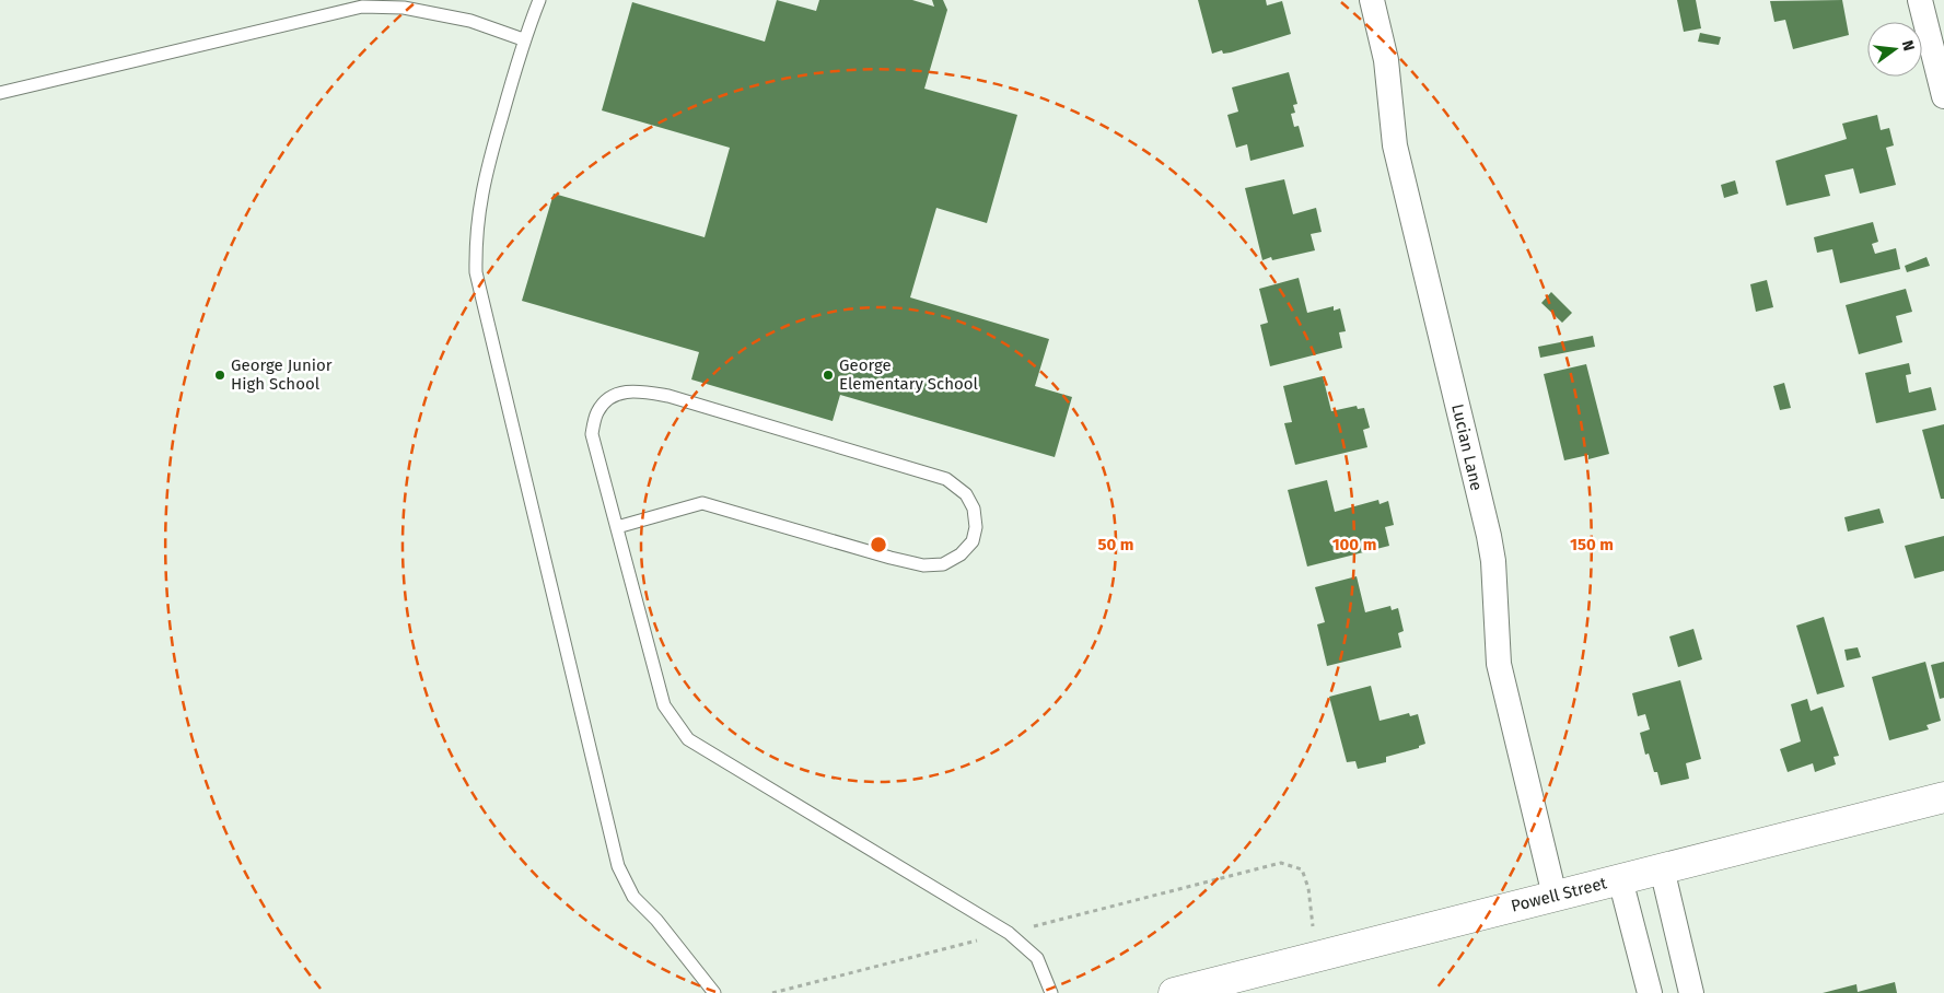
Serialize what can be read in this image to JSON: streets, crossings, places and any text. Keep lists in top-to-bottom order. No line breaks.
{"streets":{"street":["Lucian Lane","Powell Street"]},"crossings":[["Lucian Lane","Powell Street"]],"places":["George Junior High School","George Elementary School"],"north":"right","rings":["50 m","100 m","150 m"]}
